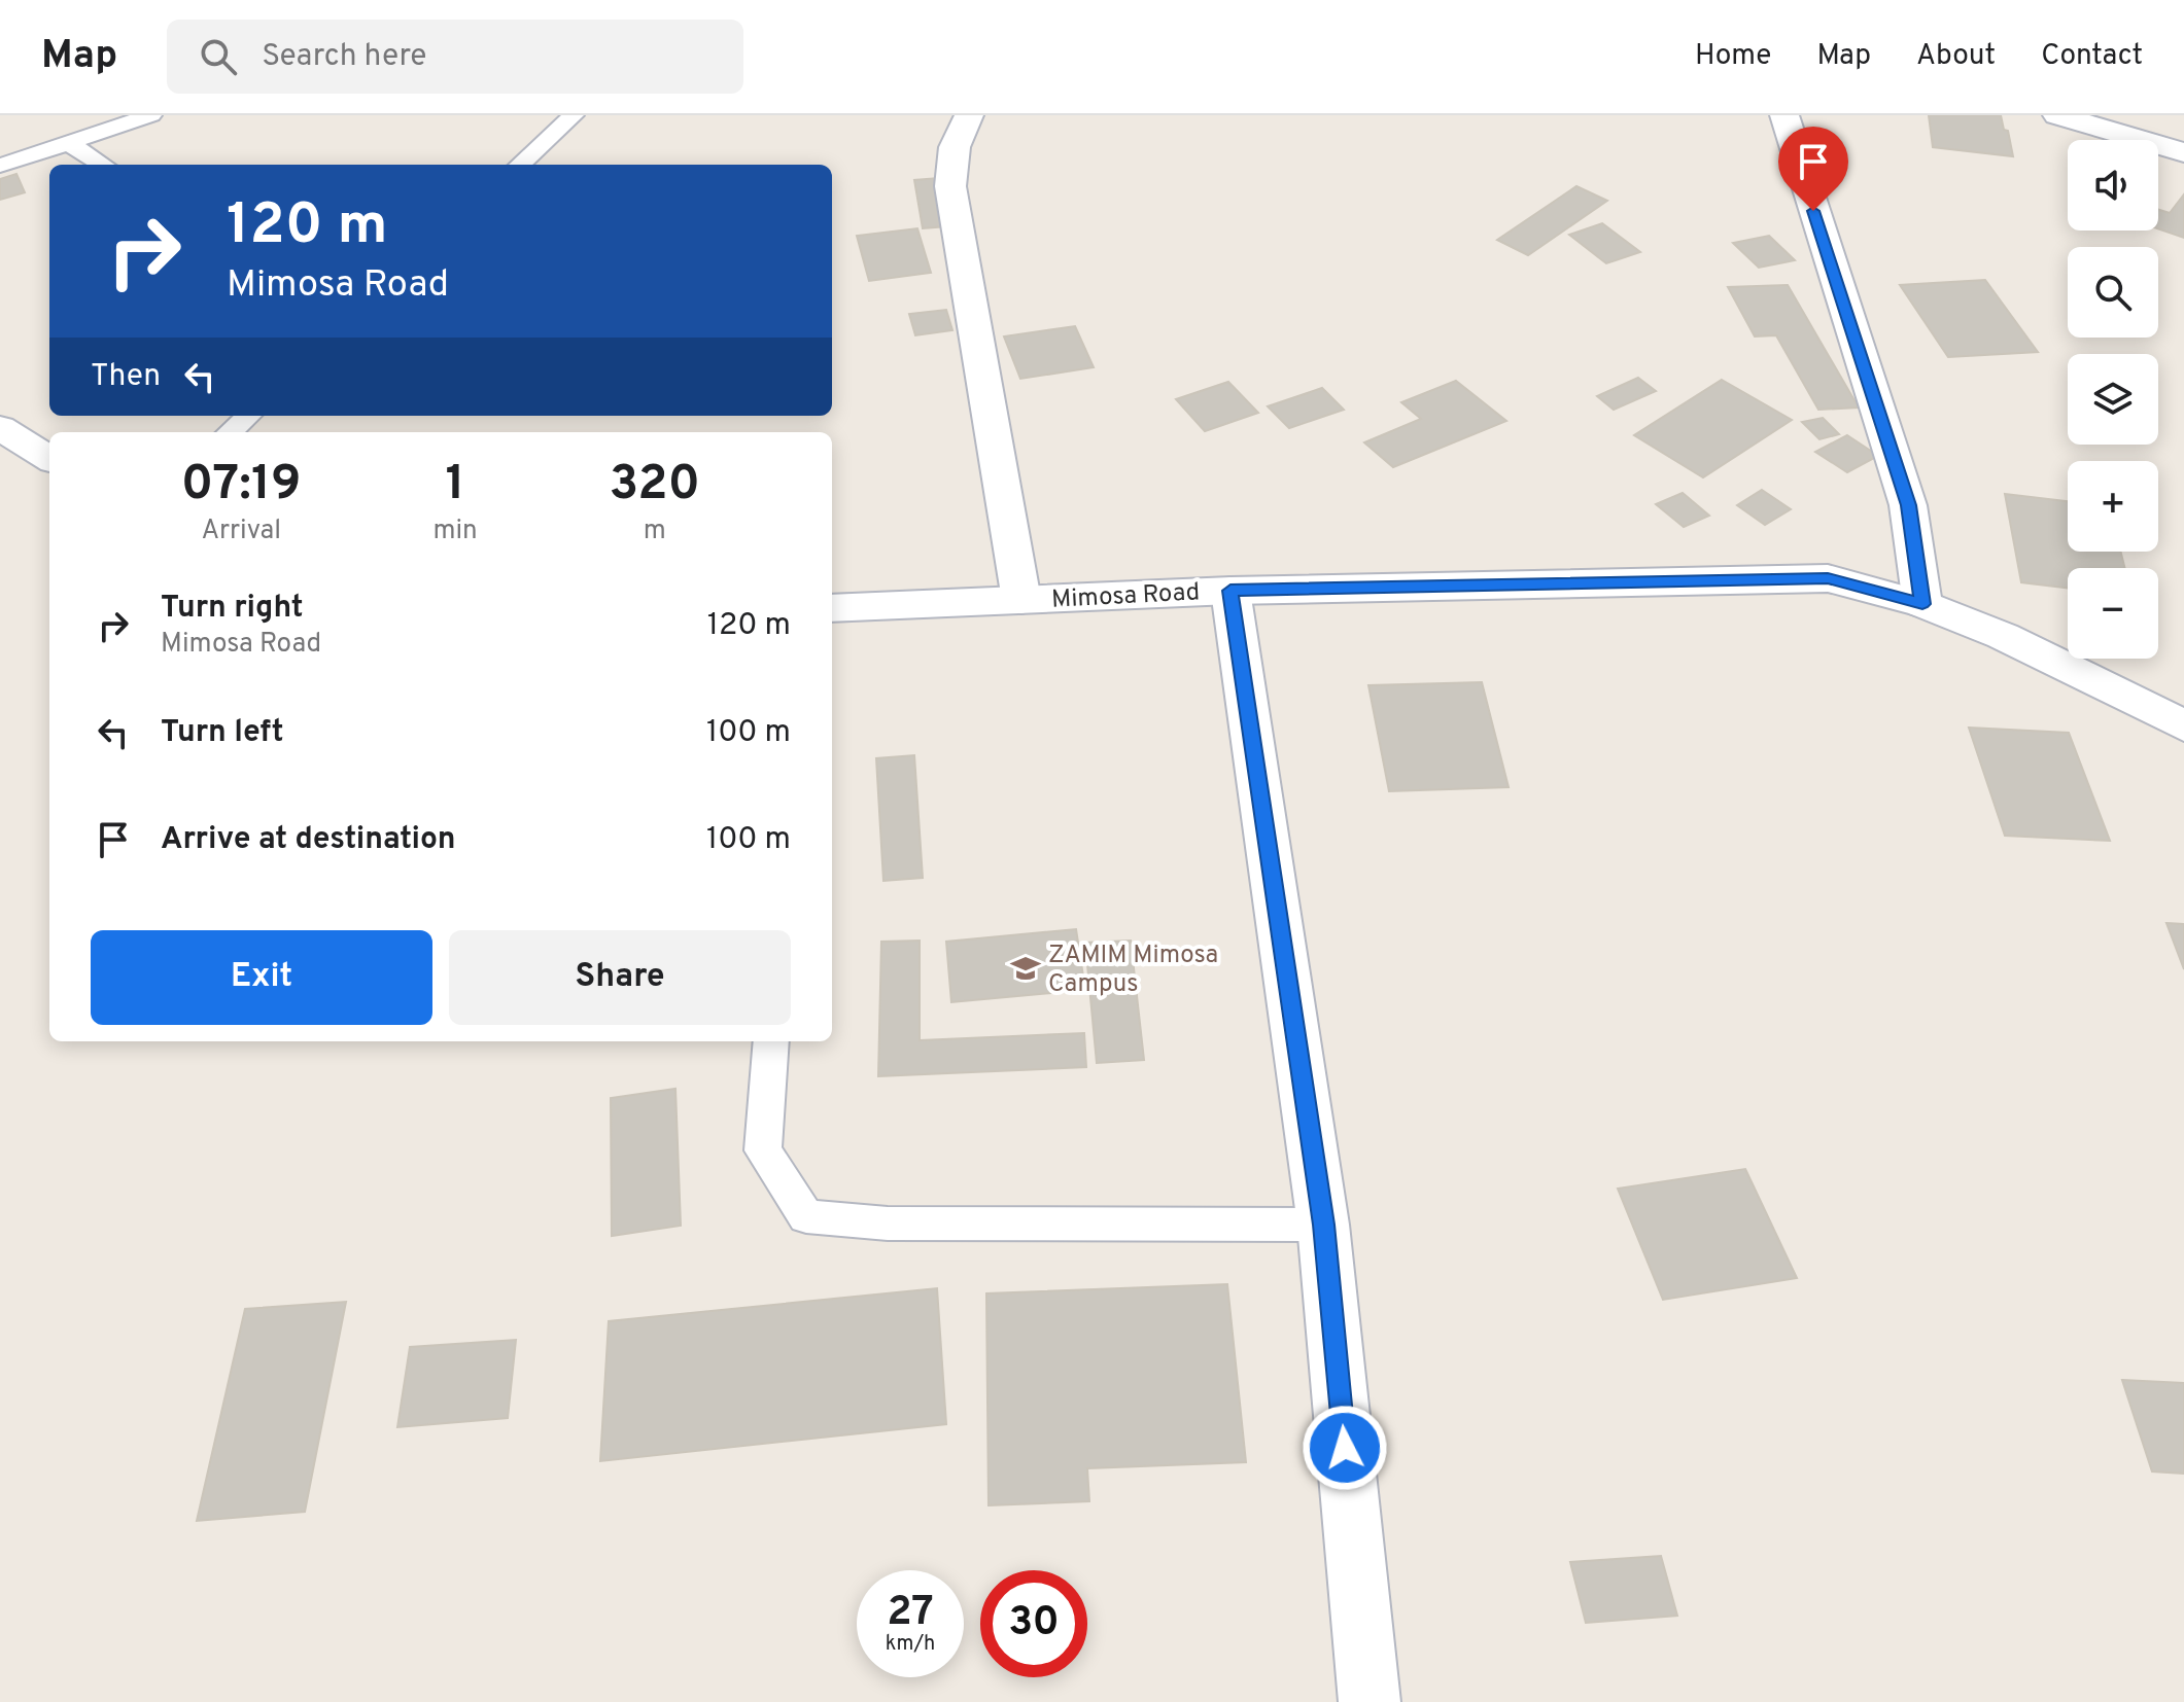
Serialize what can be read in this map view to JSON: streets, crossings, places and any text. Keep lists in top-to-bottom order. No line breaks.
{"streets":{"street":["Mimosa Road"]},"places":{"school or university":["ZAMIM Mimosa Campus"]},"page":{"header":"Map","search":"Search here","nav":["Home","Map","About","Contact"],"map_buttons":["+","−"],"turn":["120 m","Mimosa Road"],"then":"Then","eta":["07:19","Arrival","1","min","320","m"],"list":[{"name":"Turn right","note":"Mimosa Road","value":"120 m"},{"name":"Turn left","value":"100 m"},{"name":"Arrive at destination","value":"100 m"}],"buttons":["Exit","Share"],"speed":"27 km/h","limit":"30"}}
